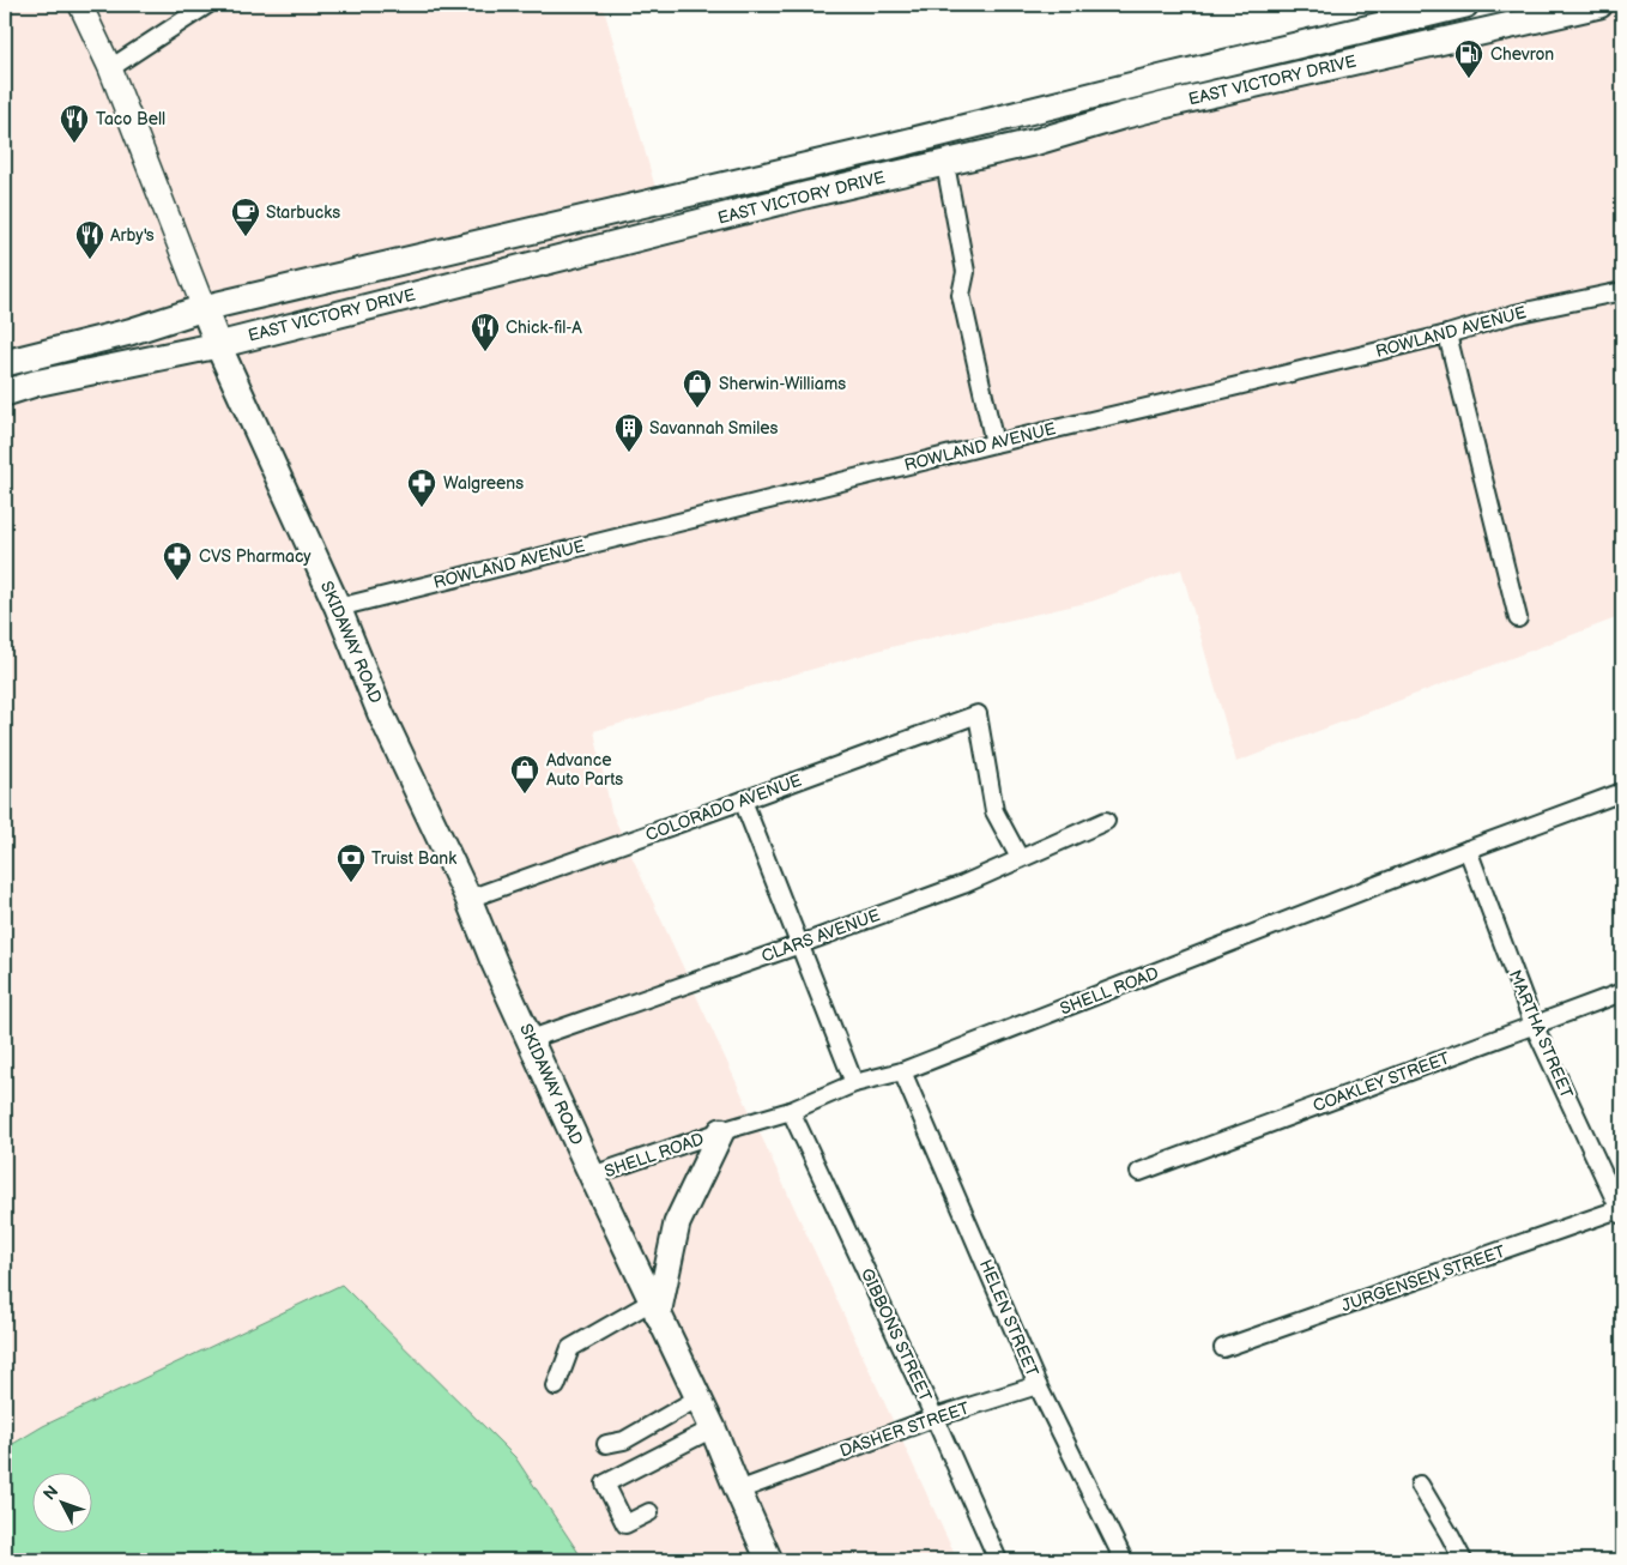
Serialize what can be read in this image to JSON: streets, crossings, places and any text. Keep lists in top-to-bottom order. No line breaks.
{"streets":{"main road":["EAST VICTORY DRIVE","SKIDAWAY ROAD"],"street":["ROWLAND AVENUE","COLORADO AVENUE","CLARS AVENUE","SHELL ROAD","MARTHA STREET","COAKLEY STREET","JURGENSEN STREET","HELEN STREET","GIBBONS STREET","DASHER STREET"]},"crossings":[["EAST VICTORY DRIVE","SKIDAWAY ROAD"],["ROWLAND AVENUE","SKIDAWAY ROAD"],["SKIDAWAY ROAD","COLORADO AVENUE"],["SKIDAWAY ROAD","CLARS AVENUE"],["SKIDAWAY ROAD","SHELL ROAD"],["SKIDAWAY ROAD","DASHER STREET"],["COLORADO AVENUE","CLARS AVENUE"],["SHELL ROAD","MARTHA STREET"],["SHELL ROAD","HELEN STREET"],["SHELL ROAD","GIBBONS STREET"],["MARTHA STREET","COAKLEY STREET"],["MARTHA STREET","JURGENSEN STREET"],["HELEN STREET","DASHER STREET"],["GIBBONS STREET","DASHER STREET"]],"places":{"fuel station":["Chevron"],"restaurant":["Taco Bell","Arby's","Chick-fil-A"],"cafe":["Starbucks"],"shop":["Sherwin-Williams","Advance Auto Parts"],"building":["Savannah Smiles"],"pharmacy":["Walgreens","CVS Pharmacy"],"bank":["Truist Bank"]},"north":"top left"}
